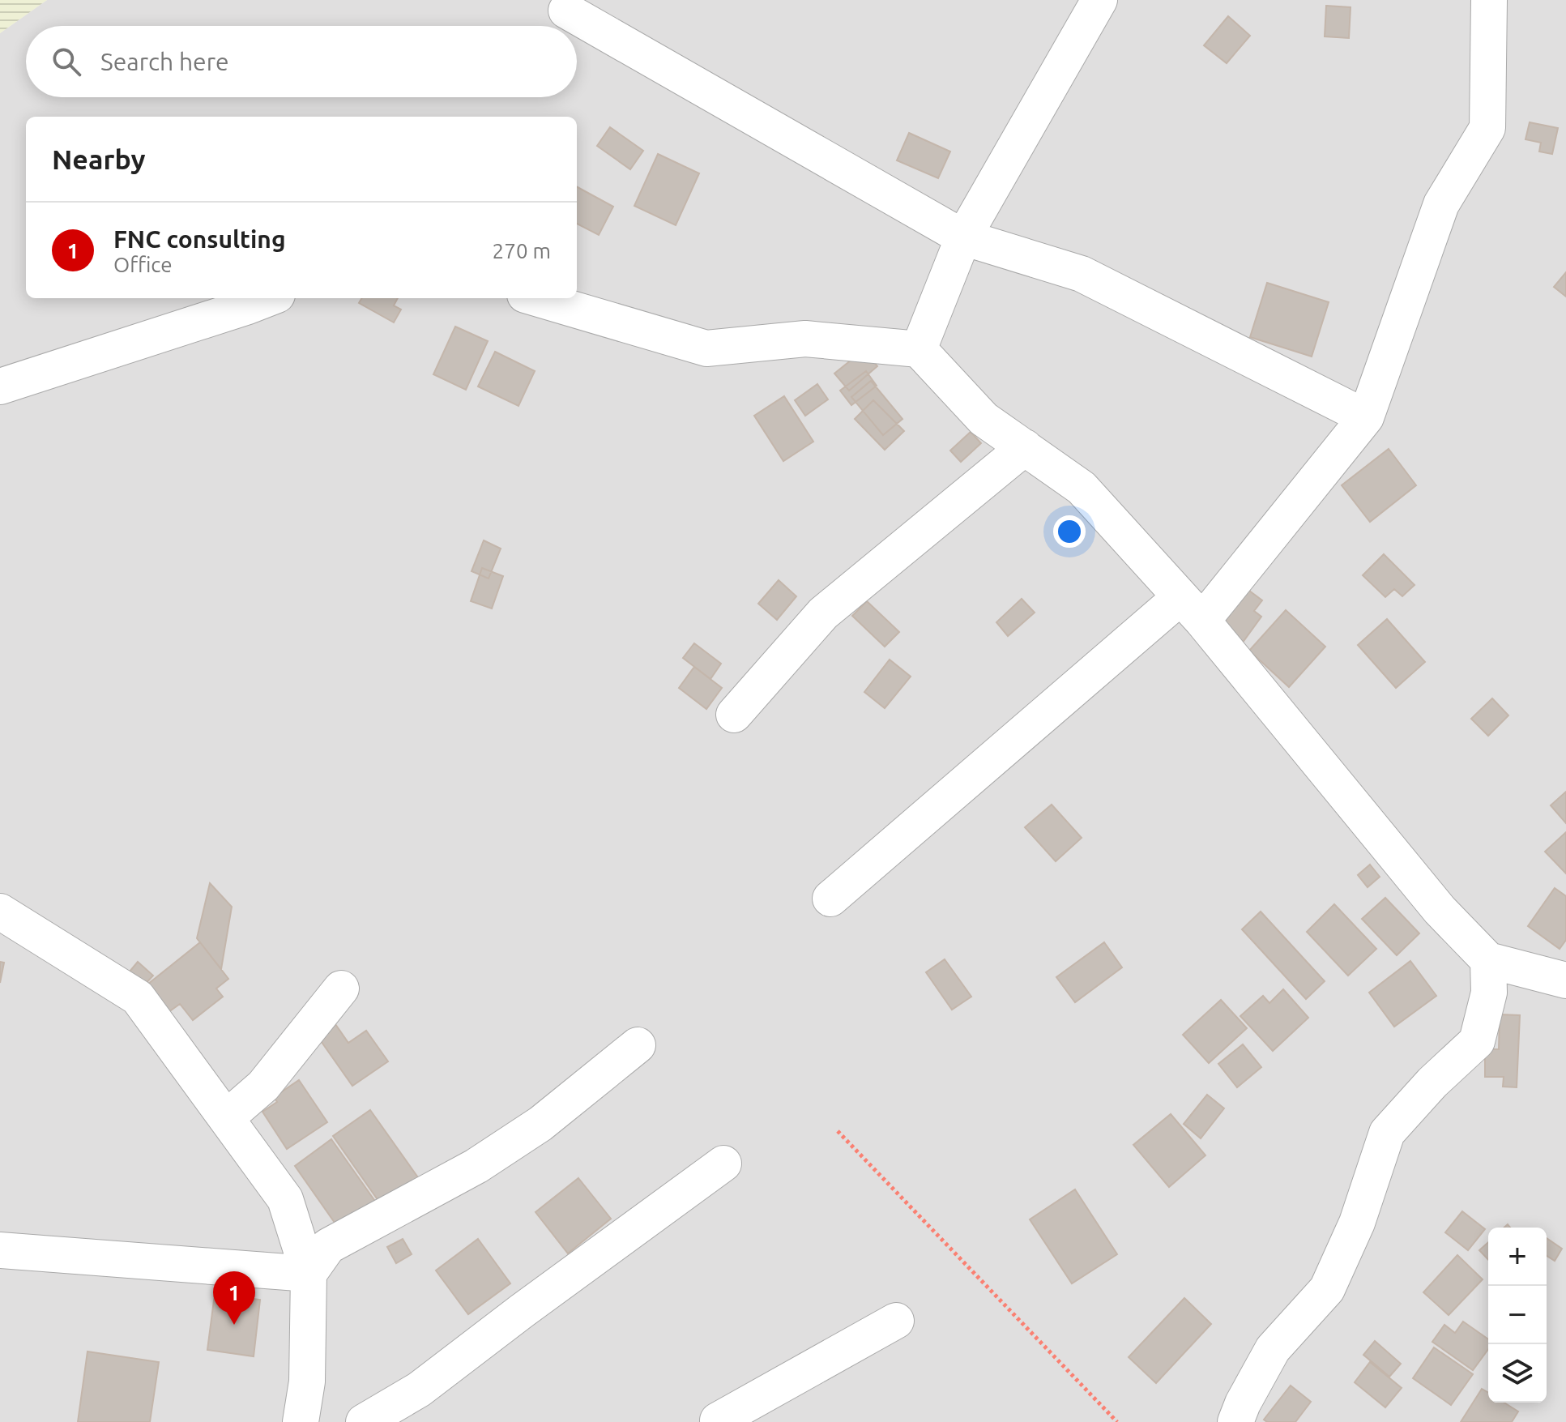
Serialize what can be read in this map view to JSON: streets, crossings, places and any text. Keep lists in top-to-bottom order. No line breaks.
{"page":{"search":"Search here","heading":"Nearby","list":[{"mark":"1","name":"FNC consulting","note":"Office","value":"270 m"}],"map_buttons":["+","−"],"pins":"1"}}
